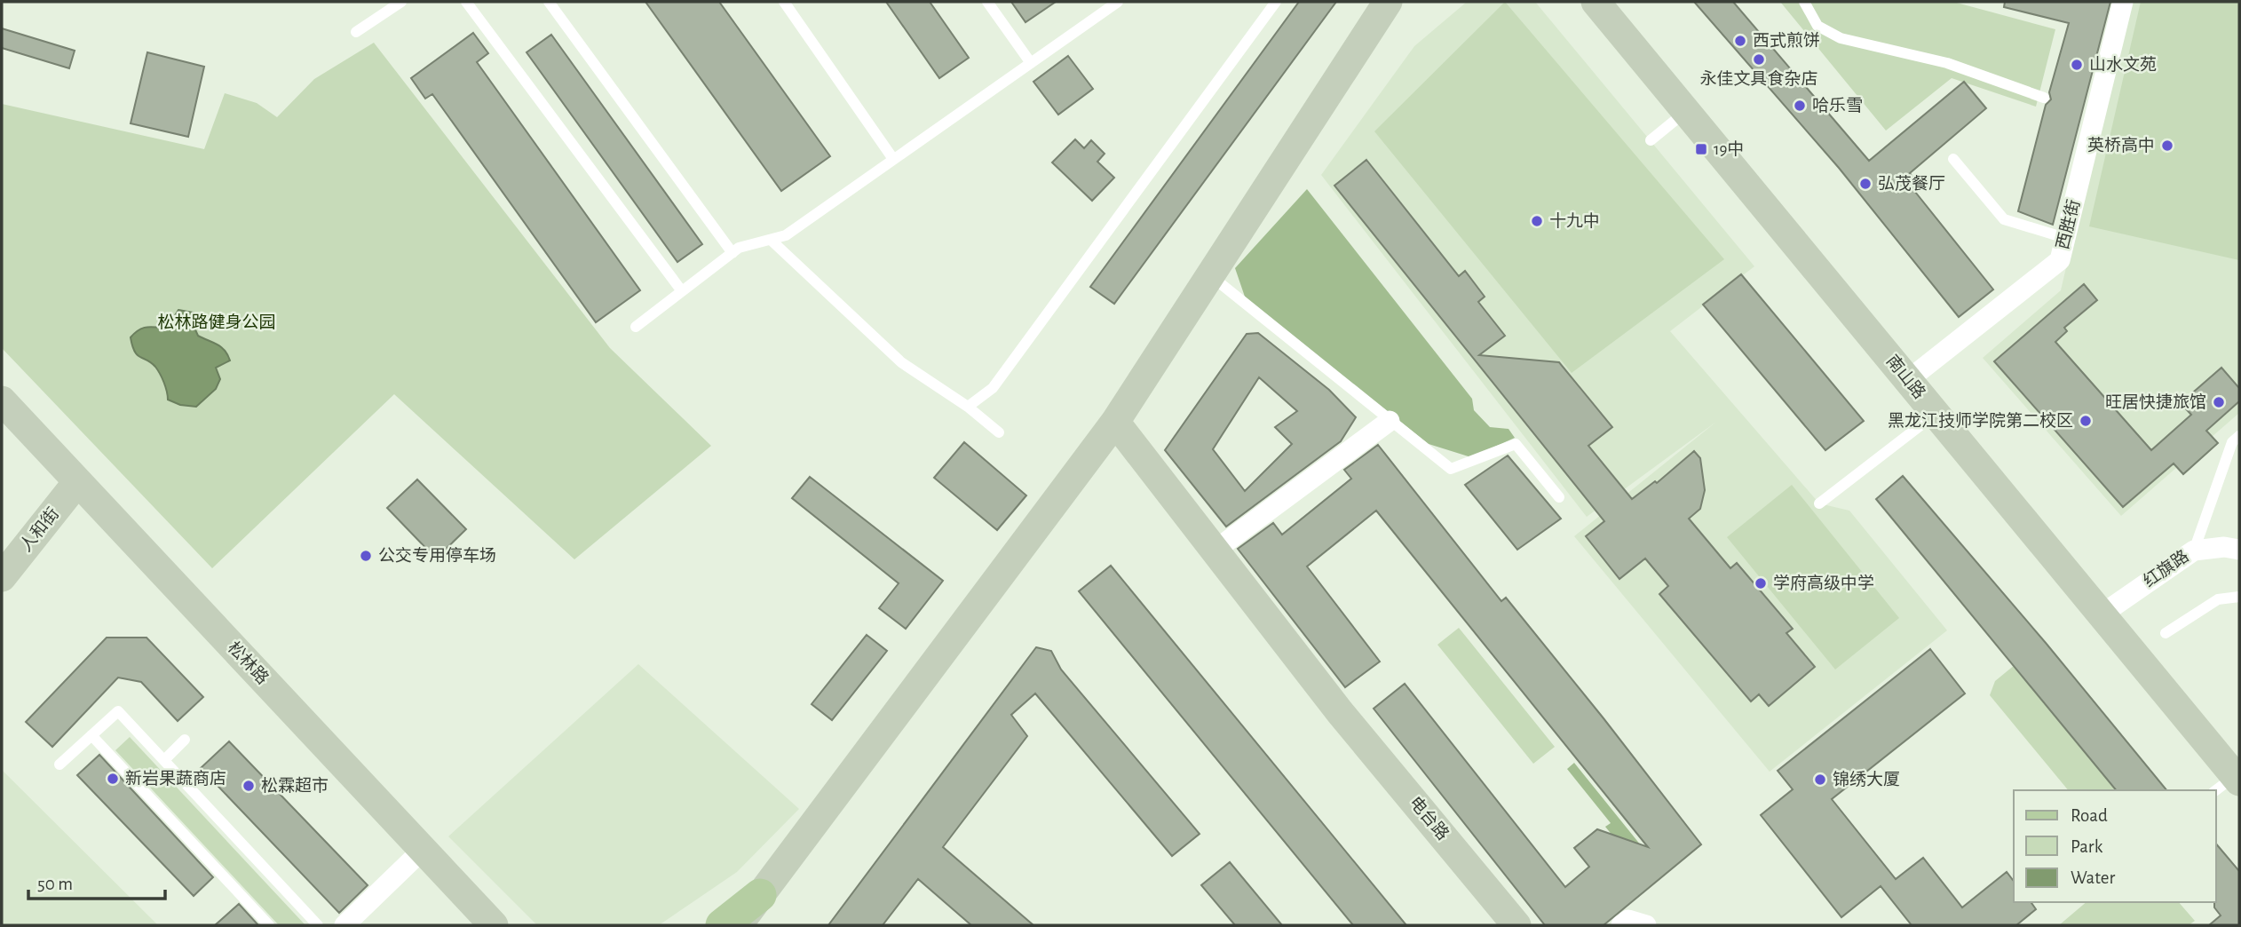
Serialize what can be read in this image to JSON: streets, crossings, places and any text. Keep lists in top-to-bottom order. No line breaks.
{"streets":{"street":["西胜街","南山路","人和街","红旗路","松林路","电台路"]},"crossings":[["西胜街","南山路"],["南山路","红旗路"],["人和街","松林路"]],"parks":["松林路健身公园"],"places":{"other":["西式煎饼","永佳文具食杂店","山水文苑","哈乐雪","英桥高中","弘茂餐厅","十九中","旺居快捷旅馆","黑龙江技师学院第二校区","公交专用停车场","学府高级中学","新岩果蔬商店","锦绣大厦","松霖超市"],"transit":["19中"]},"legend":["Road","Park","Water"],"scale_bar":"50 m"}
